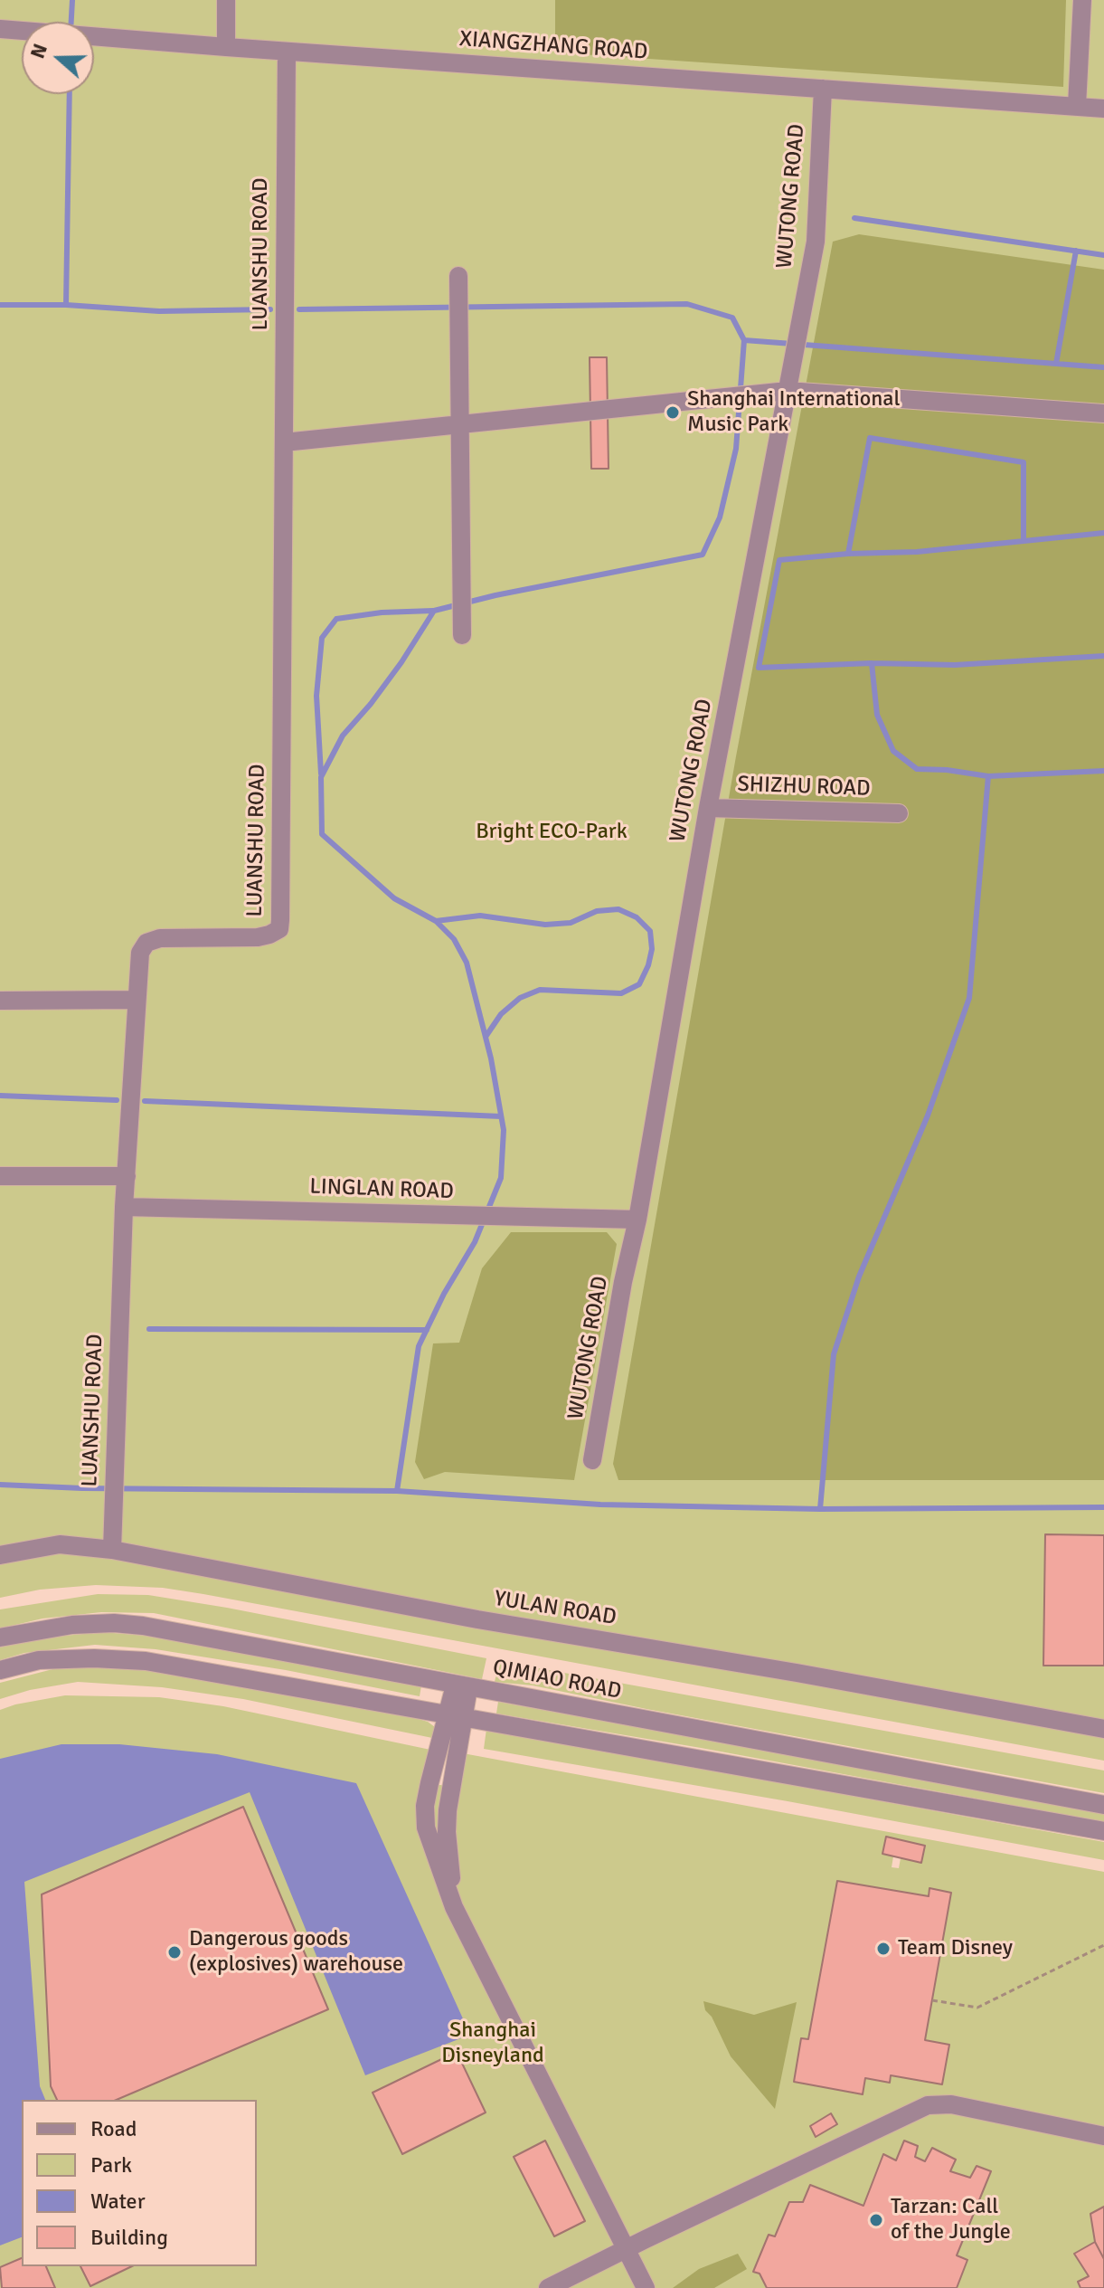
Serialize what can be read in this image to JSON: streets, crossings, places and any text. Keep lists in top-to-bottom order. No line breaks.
{"streets":{"street":["XIANGZHANG ROAD","WUTONG ROAD","LUANSHU ROAD","SHIZHU ROAD","LINGLAN ROAD","YULAN ROAD","QIMIAO ROAD"]},"crossings":[["XIANGZHANG ROAD","WUTONG ROAD"],["XIANGZHANG ROAD","LUANSHU ROAD"],["WUTONG ROAD","SHIZHU ROAD"],["WUTONG ROAD","LINGLAN ROAD"],["LUANSHU ROAD","LINGLAN ROAD"],["LUANSHU ROAD","YULAN ROAD"]],"parks":["Bright ECO-Park","Shanghai Disneyland"],"places":["Shanghai International Music Park","Team Disney","Dangerous goods (explosives) warehouse","Tarzan: Call of the Jungle"],"legend":["Road","Park","Water","Building"],"north":"left"}
